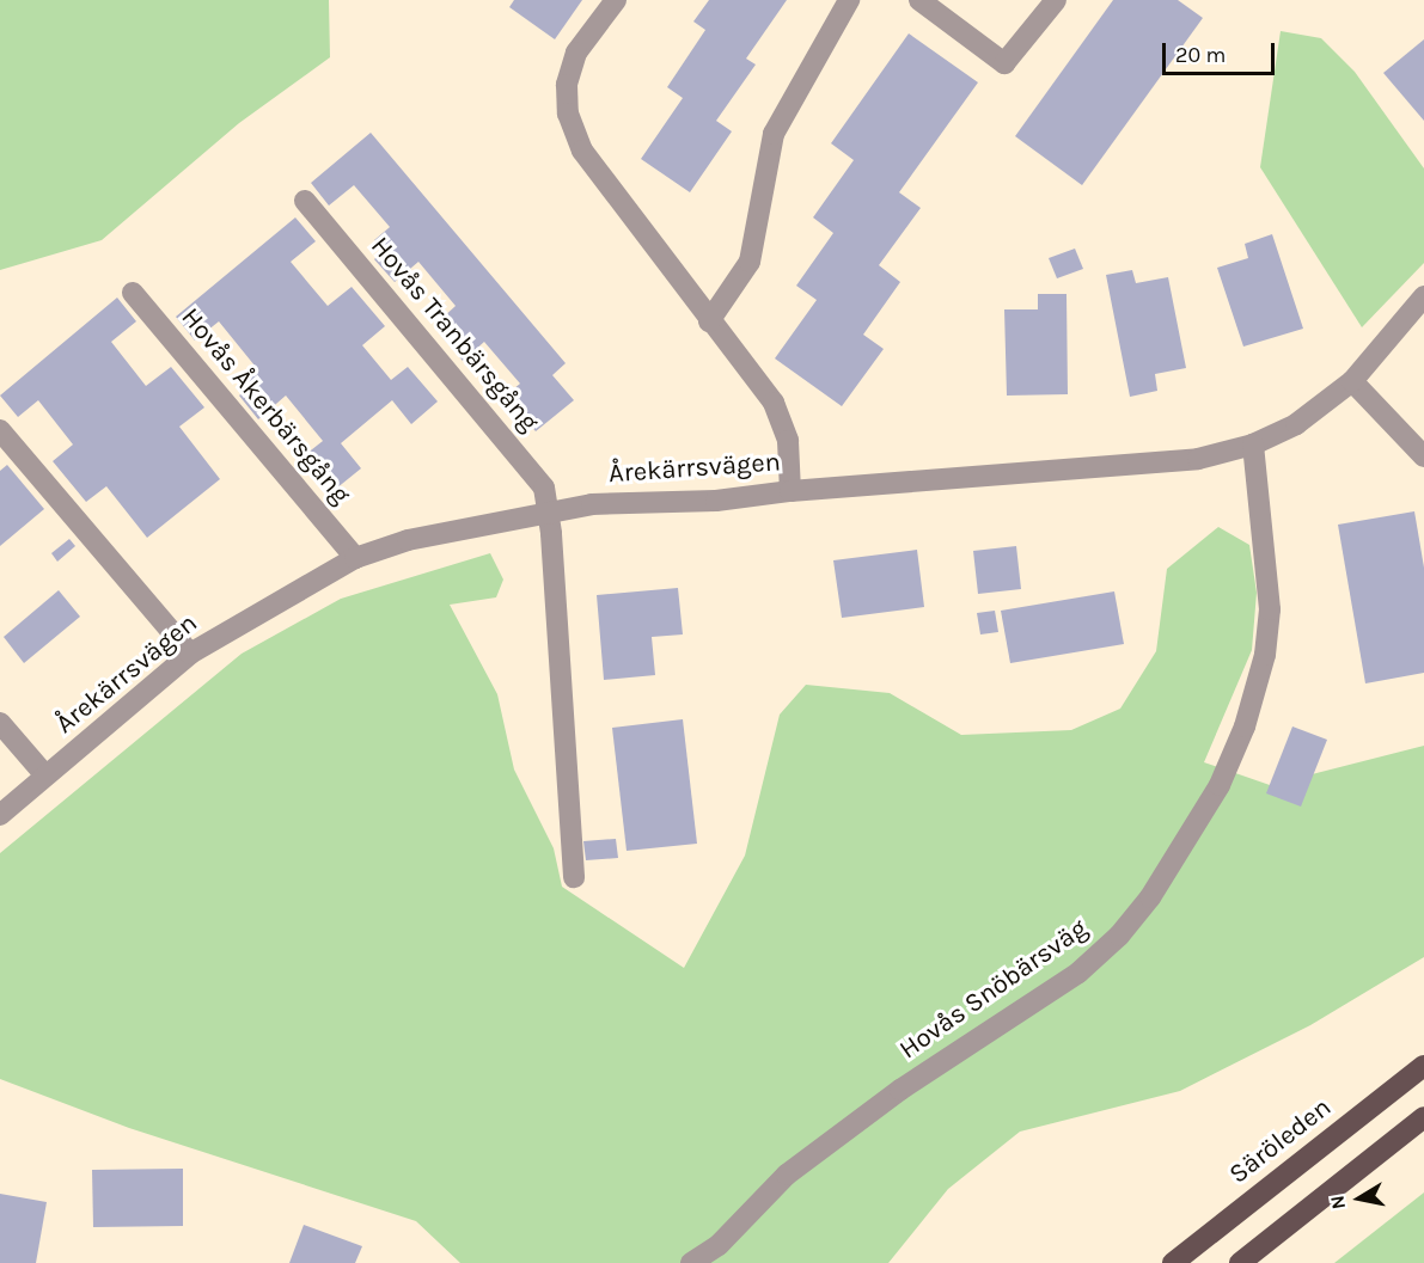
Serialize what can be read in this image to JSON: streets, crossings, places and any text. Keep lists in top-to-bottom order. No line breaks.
{"streets":{"main road":["Säröleden"],"street":["Hovås Tranbärsgång","Hovås Åkerbärsgång","Årekärrsvägen","Hovås Snöbärsväg"]},"crossings":[["Hovås Tranbärsgång","Årekärrsvägen"],["Hovås Åkerbärsgång","Årekärrsvägen"],["Årekärrsvägen","Hovås Snöbärsväg"]],"scale_bar":"20 m","north":"left"}
